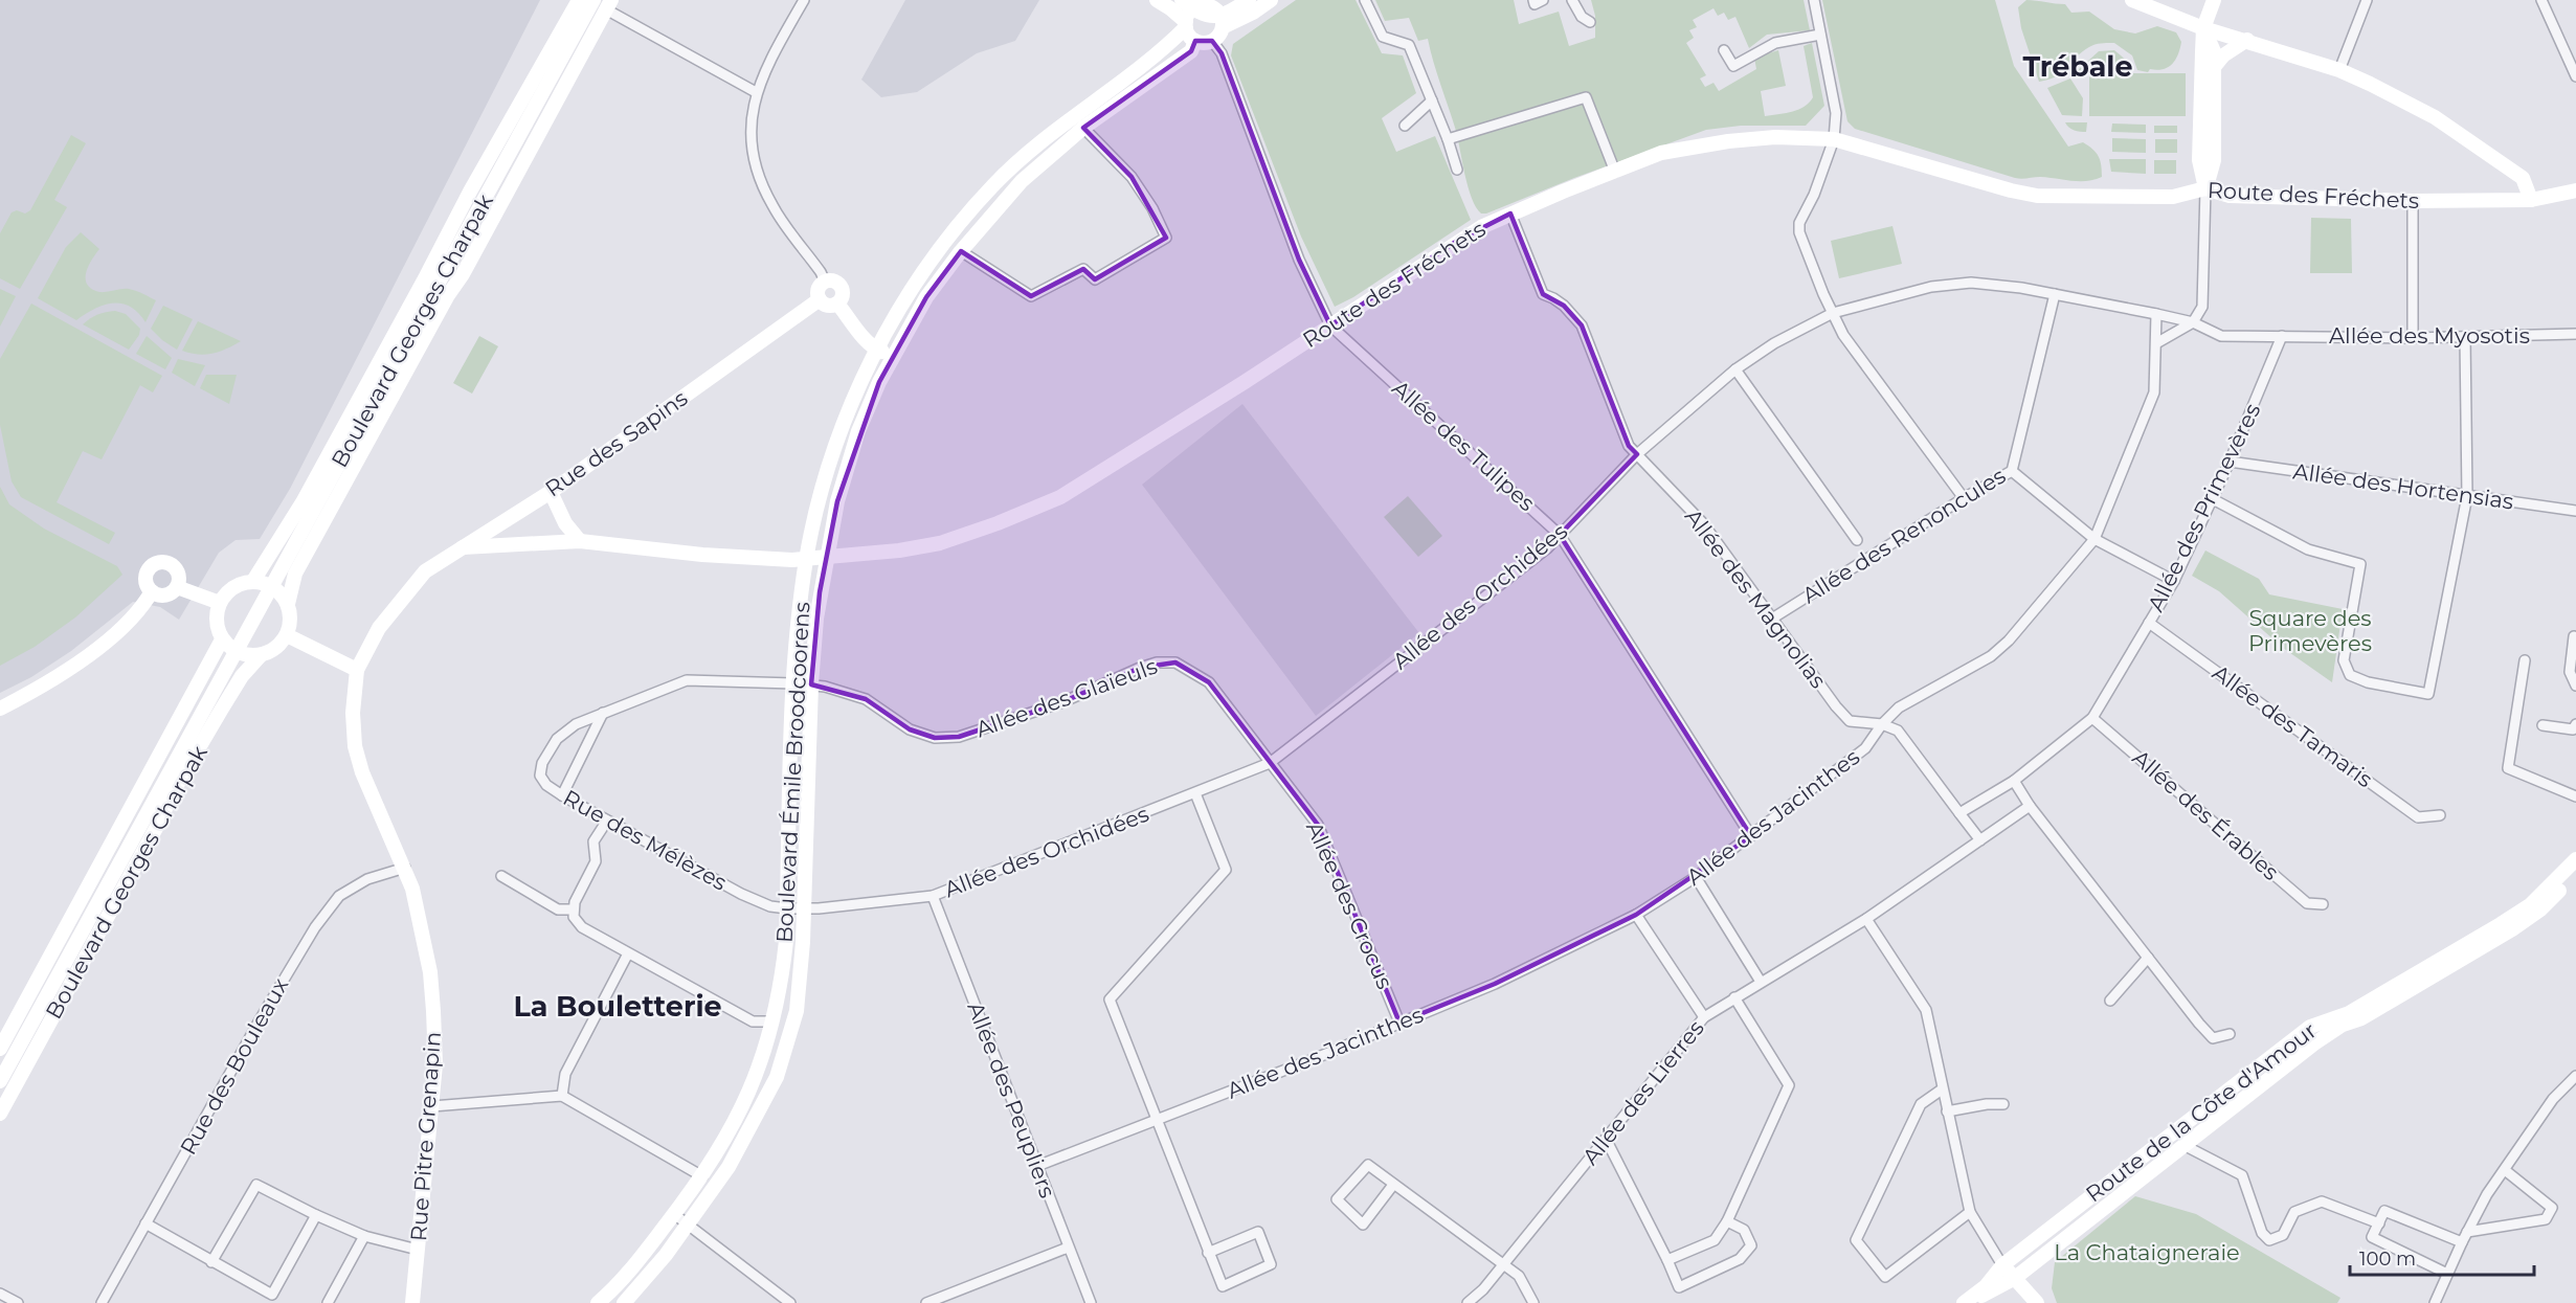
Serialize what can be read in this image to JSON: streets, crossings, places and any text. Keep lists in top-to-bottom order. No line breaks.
{"streets":{"street":["Route des Fréchets","Boulevard Georges Charpak","Allée des Myosotis","Rue des Sapins","Allée des Tulipes","Allée des Hortensias","Allée des Primevères","Allée des Renoncules","Allée des Orchidées","Allée des Magnolias","Allée des Glaïeuls","Allée des Tamaris","Boulevard Émile Broodcoorens","Allée des Érables","Allée des Jacinthes","Rue des Mélèzes","Allée des Crocus","Rue des Bouleaux","Allée des Lierres","Allée des Peupliers","Route de la Côte d'Amour","Rue Pitre Grenapin"]},"crossings":[["Route des Fréchets","Rue des Sapins"],["Route des Fréchets","Allée des Tulipes"],["Route des Fréchets","Allée des Magnolias"],["Route des Fréchets","Boulevard Émile Broodcoorens"],["Allée des Myosotis","Allée des Primevères"],["Rue des Sapins","Rue Pitre Grenapin"],["Allée des Tulipes","Allée des Orchidées"],["Allée des Tulipes","Allée des Jacinthes"],["Allée des Hortensias","Allée des Primevères"],["Allée des Primevères","Allée des Tamaris"],["Allée des Primevères","Allée des Érables"],["Allée des Renoncules","Allée des Orchidées"],["Allée des Renoncules","Allée des Magnolias"],["Allée des Orchidées","Allée des Magnolias"],["Allée des Orchidées","Allée des Glaïeuls"],["Allée des Orchidées","Boulevard Émile Broodcoorens"],["Allée des Orchidées","Allée des Jacinthes"],["Allée des Orchidées","Rue des Mélèzes"],["Allée des Orchidées","Allée des Crocus"],["Allée des Orchidées","Allée des Peupliers"],["Allée des Magnolias","Allée des Jacinthes"],["Allée des Glaïeuls","Boulevard Émile Broodcoorens"],["Allée des Glaïeuls","Rue des Mélèzes"],["Allée des Glaïeuls","Allée des Crocus"],["Boulevard Émile Broodcoorens","Rue des Mélèzes"],["Allée des Jacinthes","Allée des Crocus"],["Allée des Jacinthes","Allée des Peupliers"],["Rue des Bouleaux","Rue Pitre Grenapin"]],"districts":["Trébale","La Bouletterie"],"parks":["Square des Primevères","La Chataigneraie"],"scale_bar":"100 m"}
